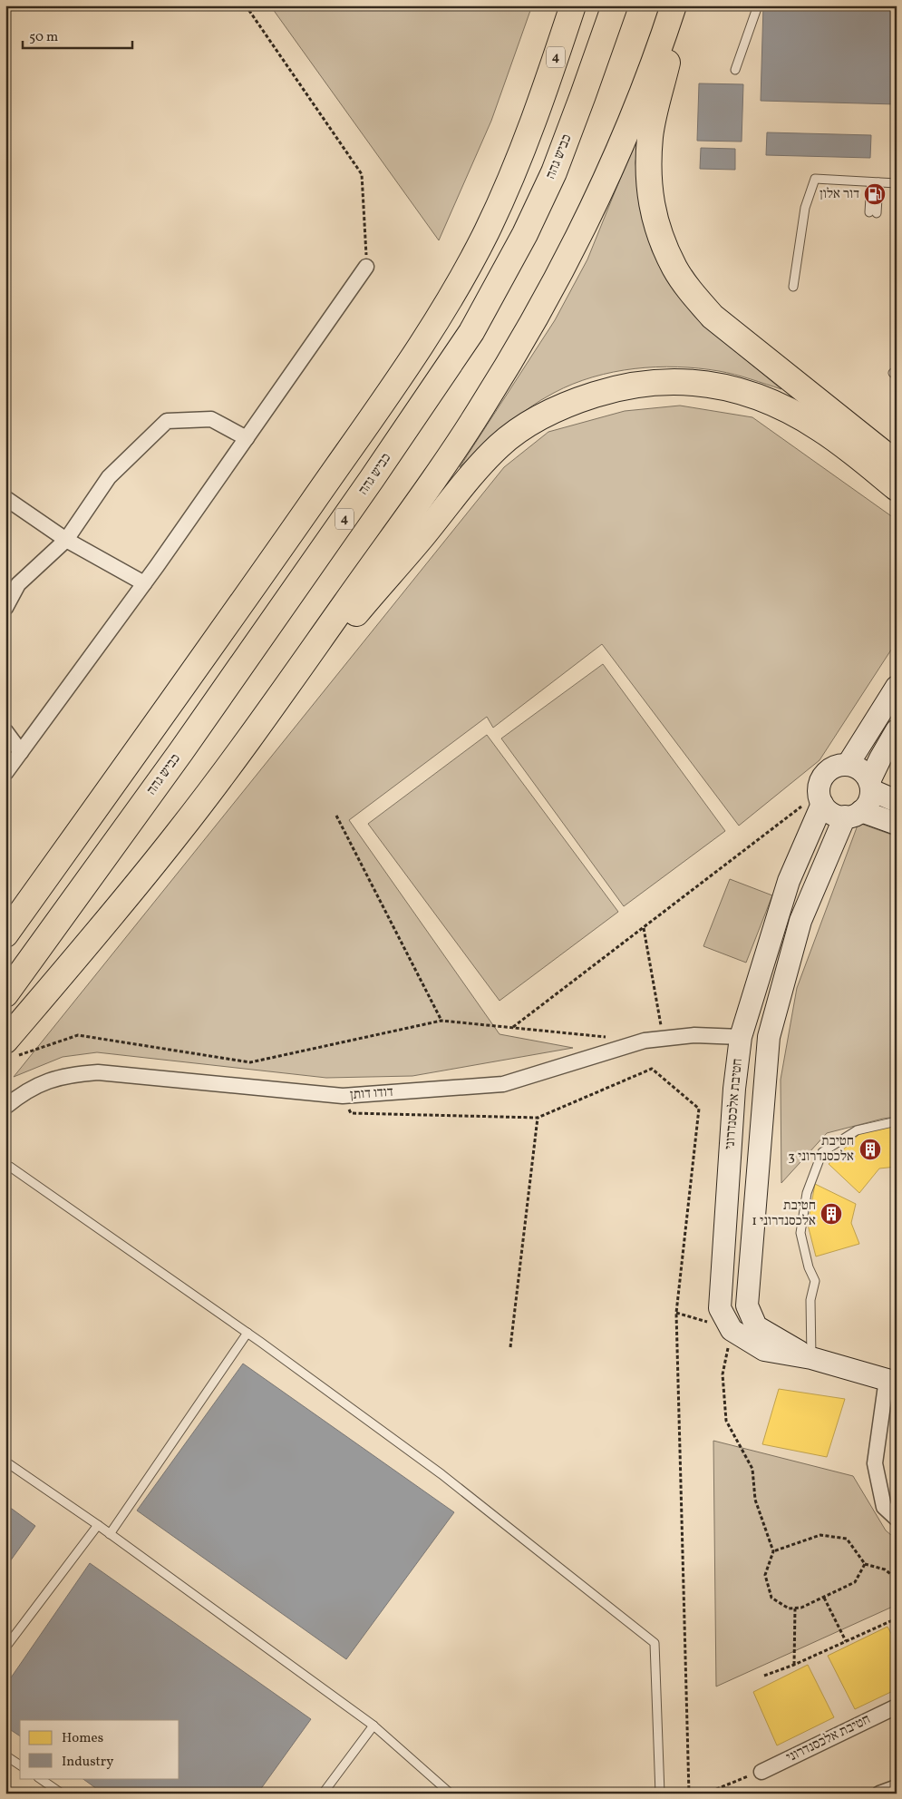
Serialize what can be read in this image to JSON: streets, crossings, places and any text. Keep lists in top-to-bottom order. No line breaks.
{"streets":{"highway":["4","כביש גהה"],"street":["דודו דותן","חטיבת אלכסנדרוני"]},"crossings":[["דודו דותן","חטיבת אלכסנדרוני"]],"places":{"fuel station":["דור אלון"],"building":["חטיבת אלכסנדרוני 3","חטיבת אלכסנדרוני 1"]},"legend":["Homes","Industry"],"scale_bar":"50 m"}
